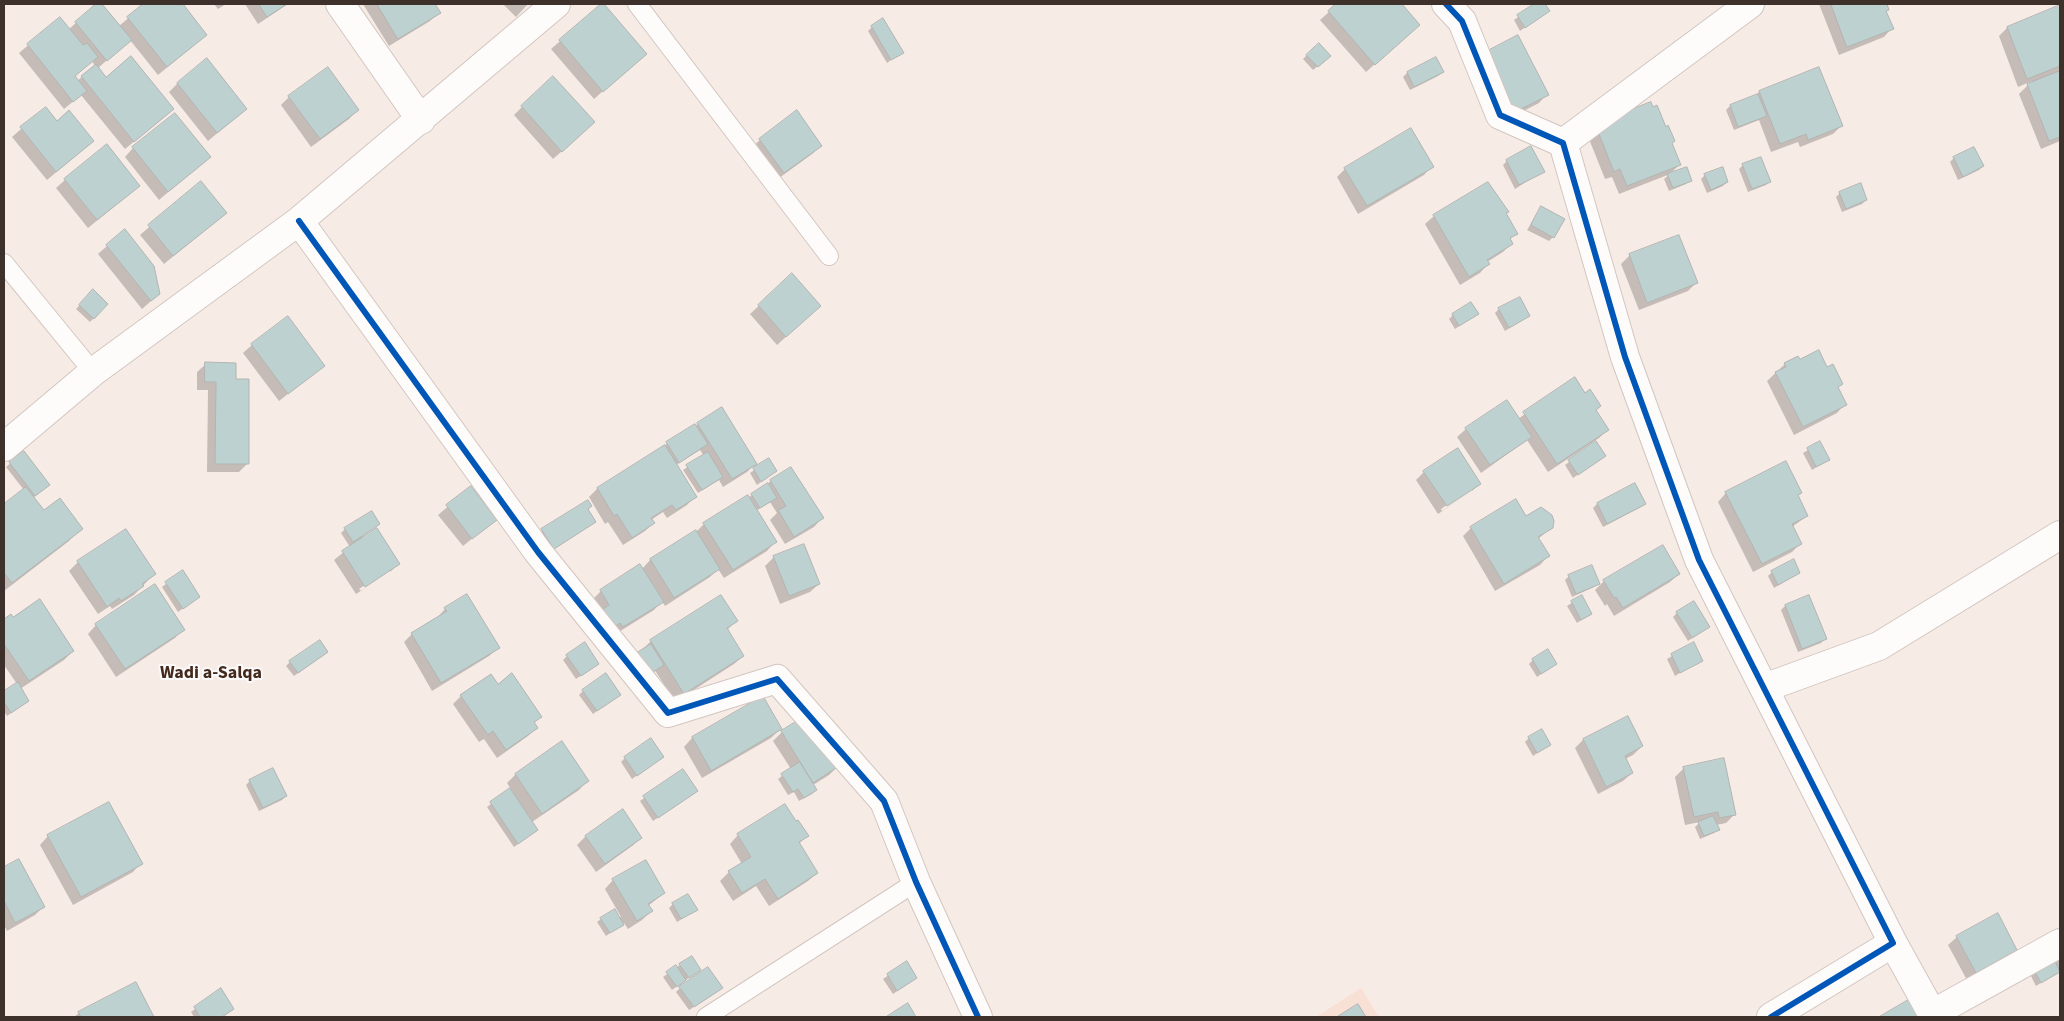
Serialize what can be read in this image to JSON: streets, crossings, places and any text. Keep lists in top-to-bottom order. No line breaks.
{"districts":["Wadi a-Salqa"]}
